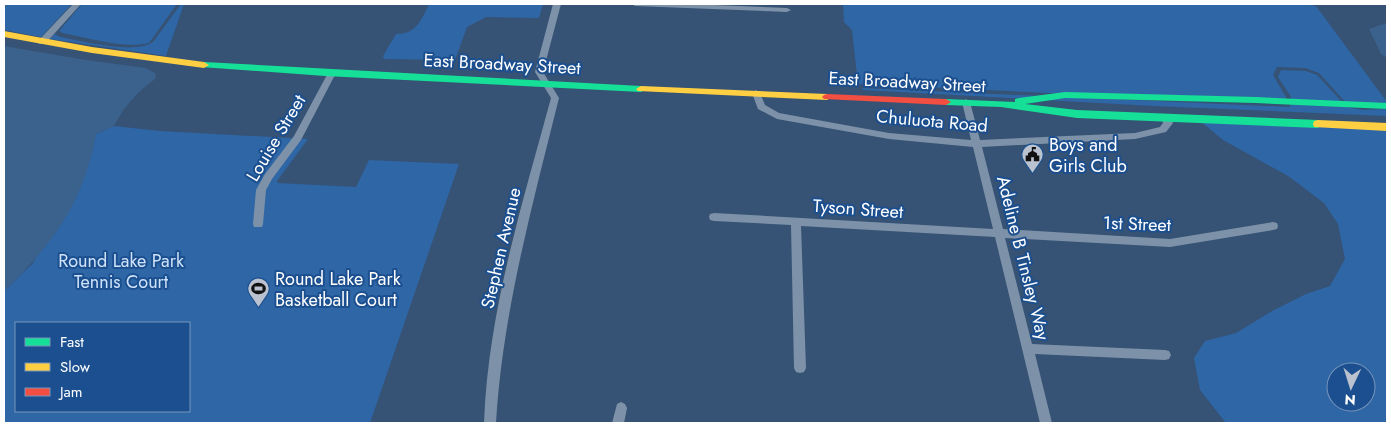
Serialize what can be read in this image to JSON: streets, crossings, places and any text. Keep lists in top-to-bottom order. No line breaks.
{"streets":{"main road":["East Broadway Street"],"street":["Chuluota Road","Louise Street","Tyson Street","1st Street","Stephen Avenue","Adeline B Tinsley Way"]},"crossings":[["East Broadway Street","Chuluota Road"],["East Broadway Street","Louise Street"],["East Broadway Street","Stephen Avenue"],["East Broadway Street","Adeline B Tinsley Way"],["Chuluota Road","Adeline B Tinsley Way"],["Tyson Street","1st Street"],["Tyson Street","Adeline B Tinsley Way"],["1st Street","Adeline B Tinsley Way"]],"parks":["Round Lake Park Tennis Court"],"places":{"public building":["Boys and Girls Club"],"sports":["Round Lake Park Basketball Court"]},"legend":["Fast","Slow","Jam"],"north":"bottom"}
